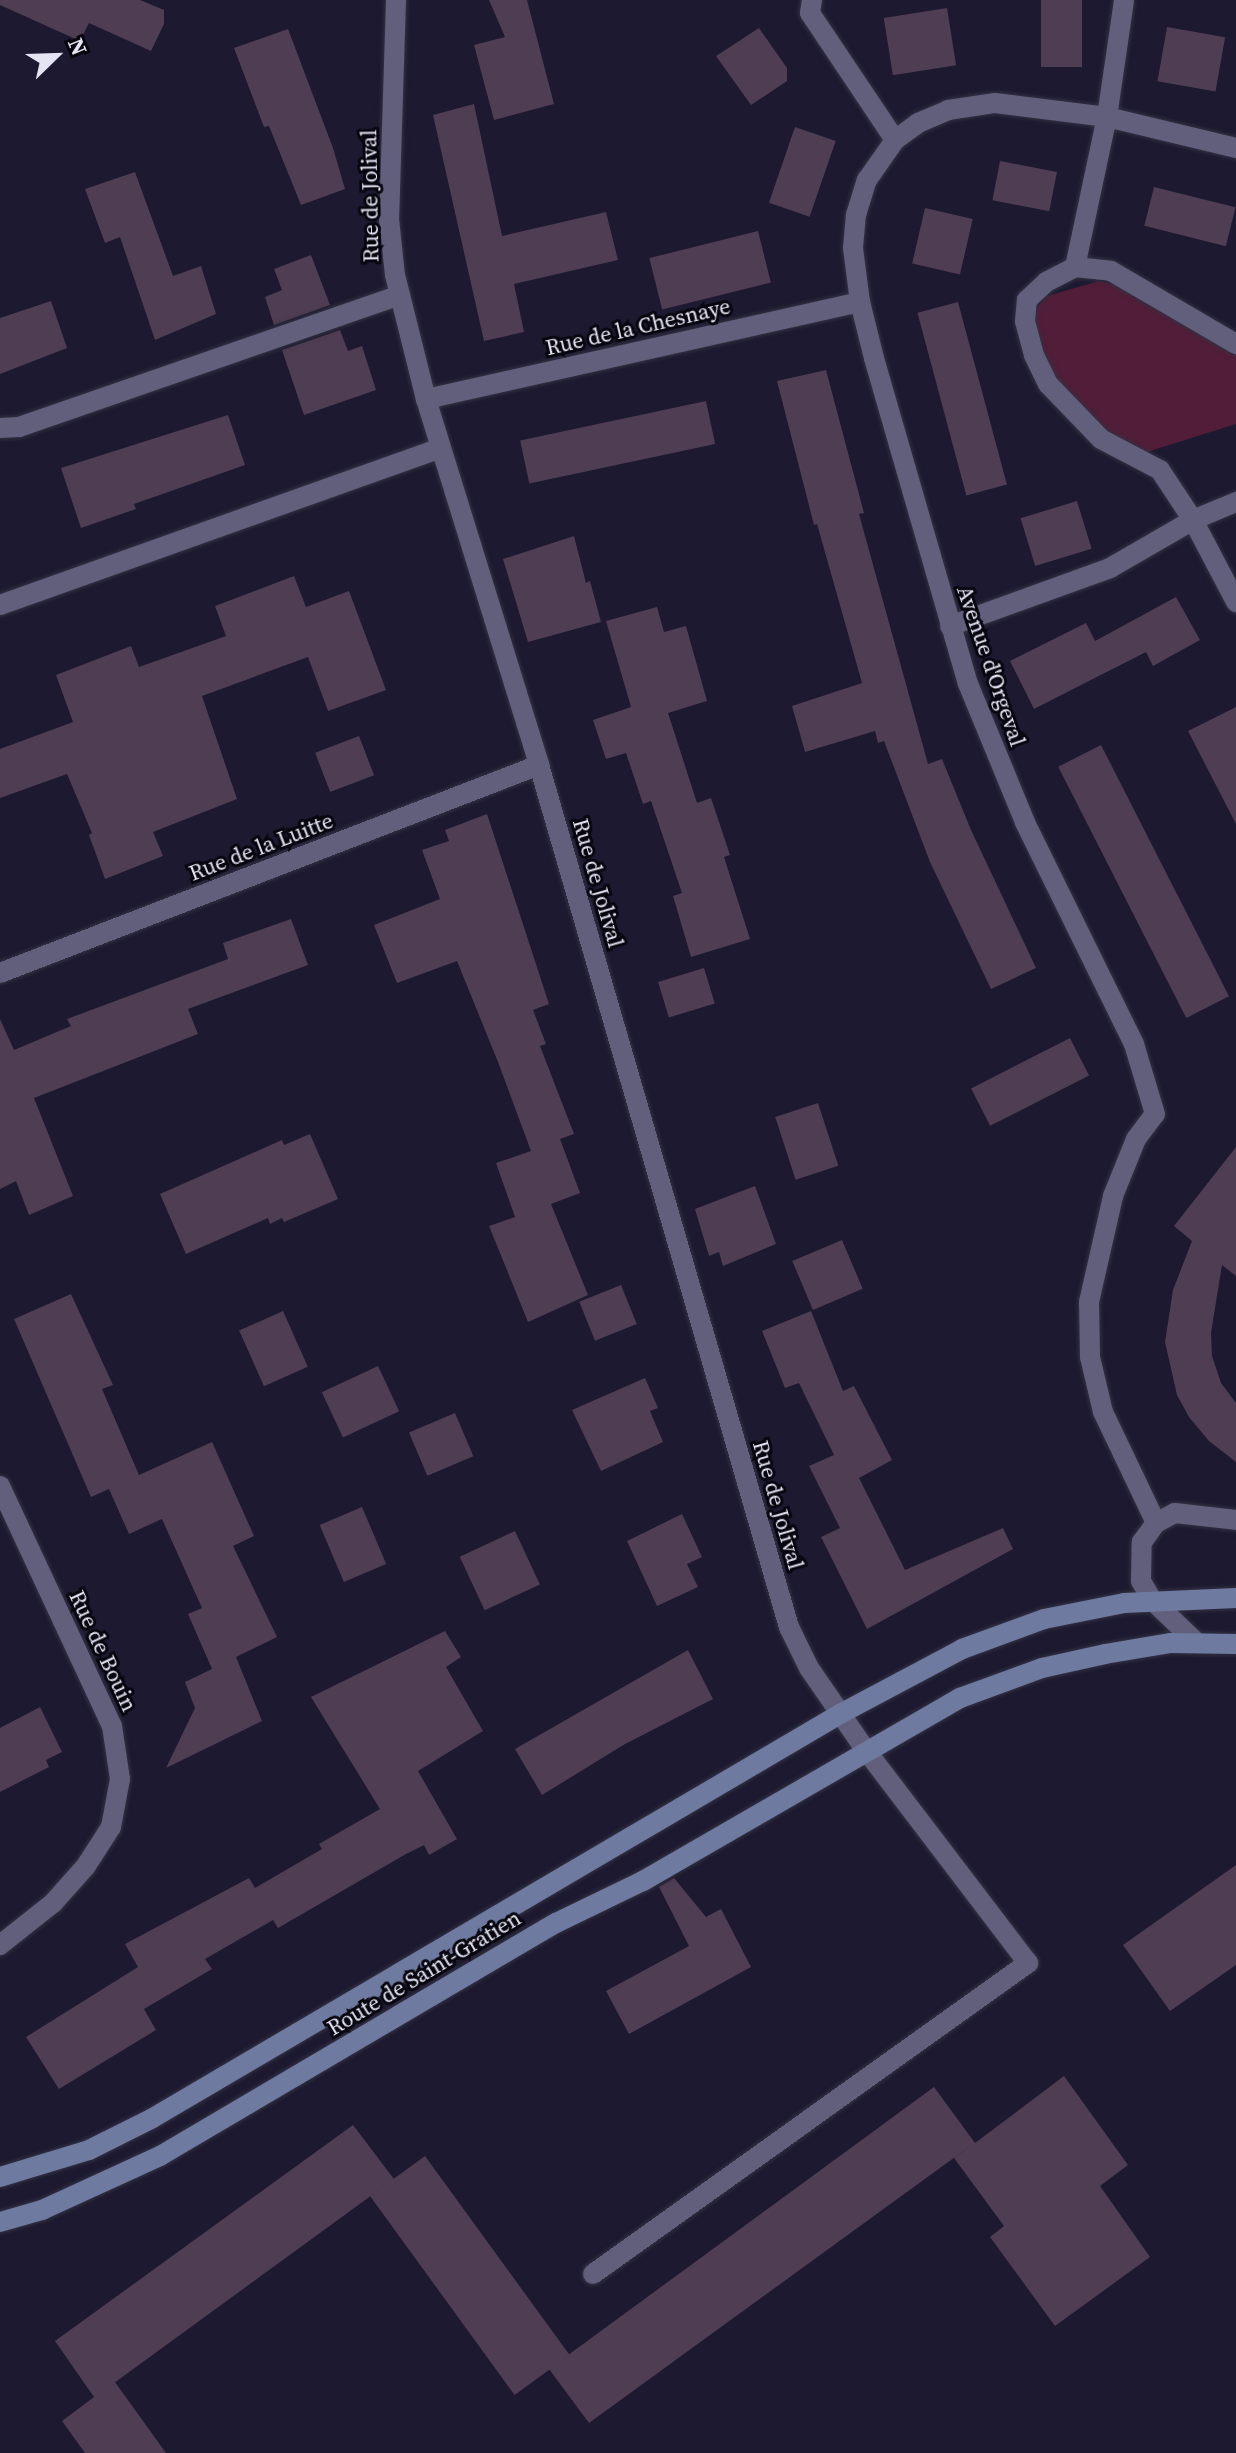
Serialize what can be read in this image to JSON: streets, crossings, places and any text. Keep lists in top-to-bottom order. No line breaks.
{"streets":{"main road":["Route de Saint-Gratien"],"street":["Rue de Jolival","Rue de la Chesnaye","Avenue d'Orgeval","Rue de la Luitte","Rue de Bouin"]},"crossings":[["Rue de Jolival","Rue de la Chesnaye"],["Rue de Jolival","Rue de la Luitte"],["Rue de Jolival","Route de Saint-Gratien"],["Rue de la Chesnaye","Avenue d'Orgeval"]],"north":"top right"}
